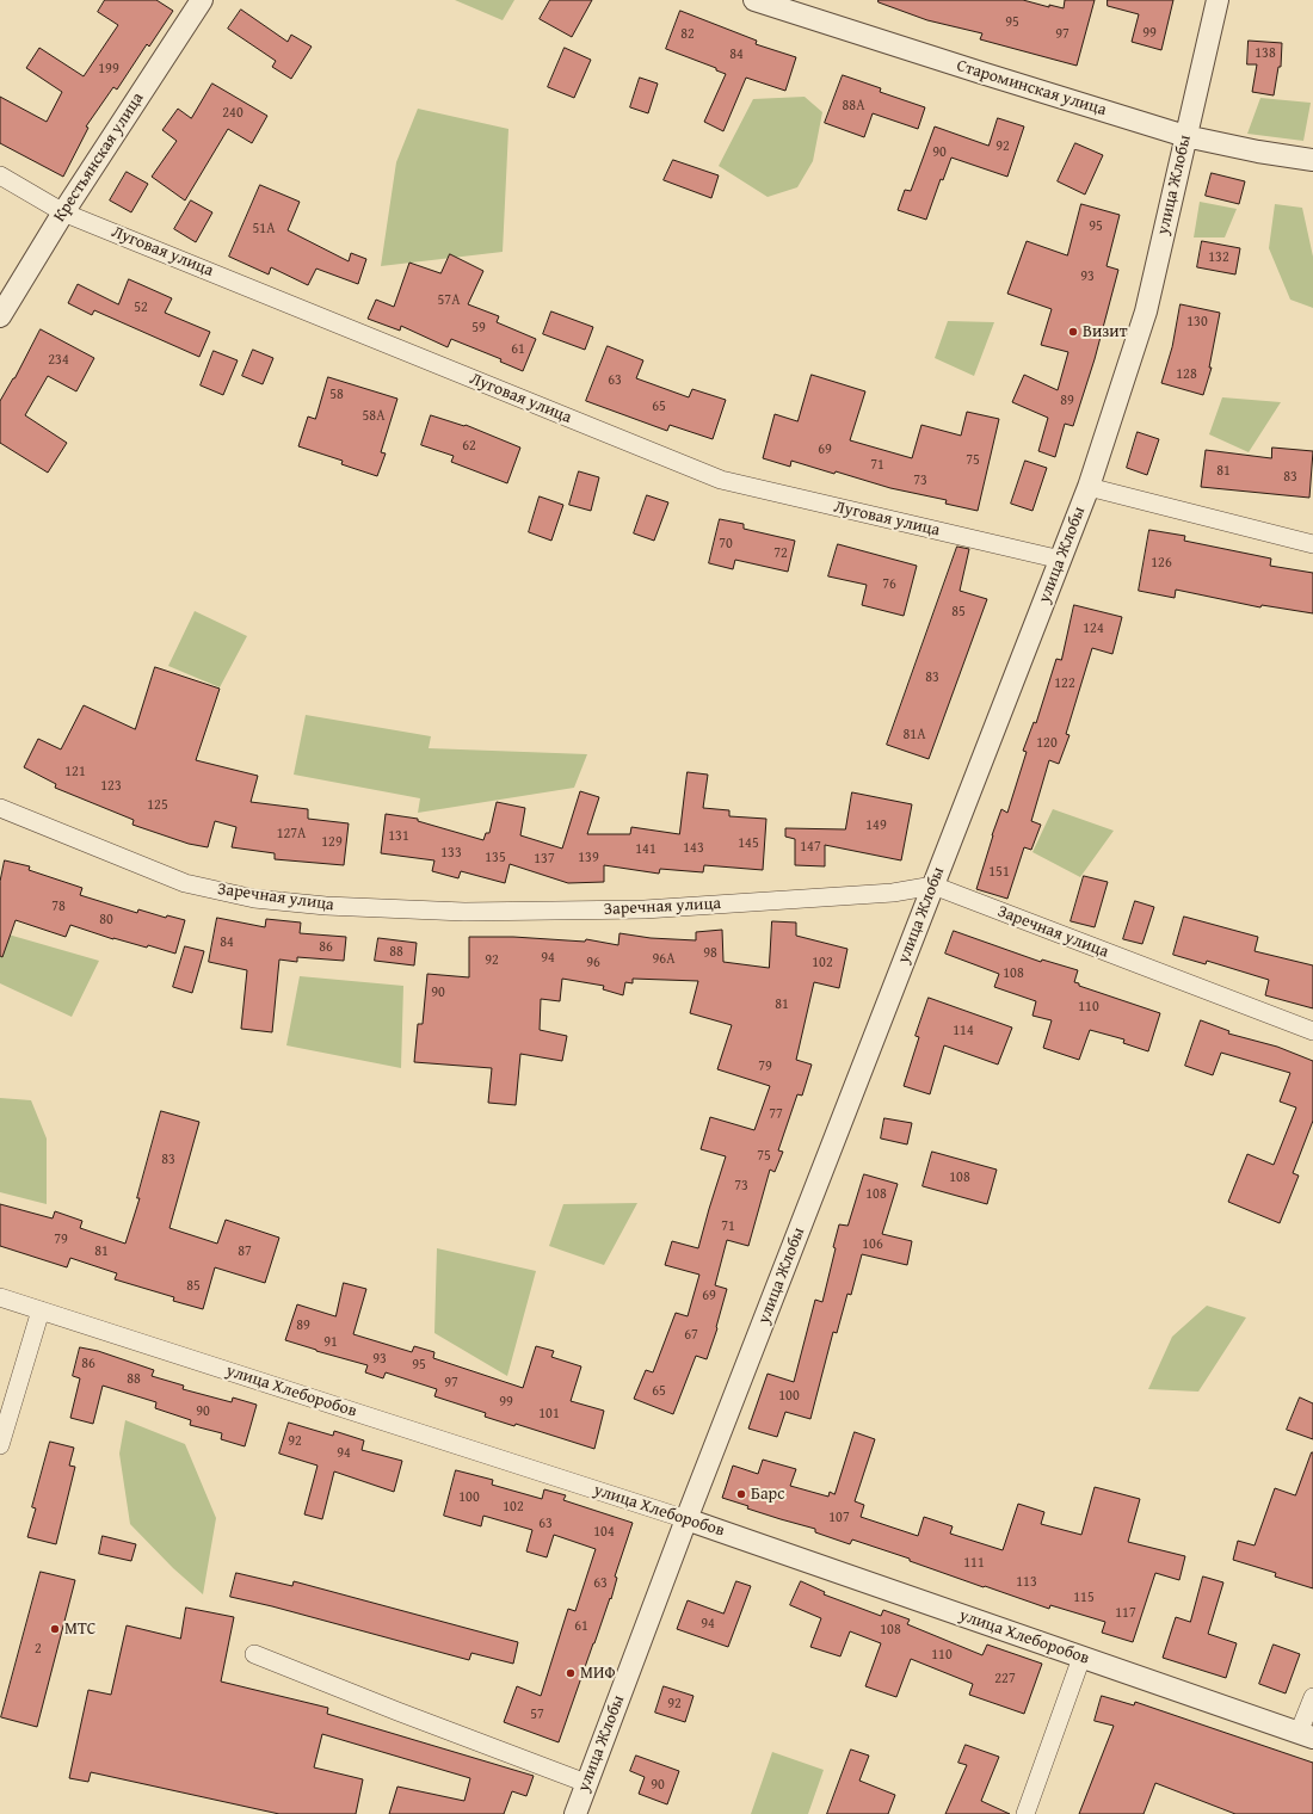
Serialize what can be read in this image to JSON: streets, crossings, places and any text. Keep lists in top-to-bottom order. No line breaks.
{"streets":{"street":["Староминская улица","Крестьянская улица","улица Жлобы","Луговая улица","Заречная улица","улица Хлеборобов"]},"crossings":[["Староминская улица","улица Жлобы"],["Крестьянская улица","Луговая улица"],["улица Жлобы","Луговая улица"],["улица Жлобы","Заречная улица"],["улица Жлобы","улица Хлеборобов"]],"places":["Визит","Барс","МТС","МИФ"],"house_numbers":["95","99","82","97","138","84","199","88А","240","92","90","95","51А","132","93","57А","52","130","59","61","234","128","63","58","89","65","58А","62","69","75","71","81","83","73","70","72","126","76","85","124","83","122","81А","120","121","123","125","149","127А","131","129","145","147","143","141","133","135","139","137","151","78","80","84","86","88","98","94","96А","92","96","102","108","90","81","110","114","79","77","75","83","108","73","108","71","79","106","81","87","85","69","89","67","91","93","86","95","88","97","65","100","99","90","101","92","94","100","102","107","63","104","111","113","63","115","117","94","61","108","2","110","227","92","57","90"]}
